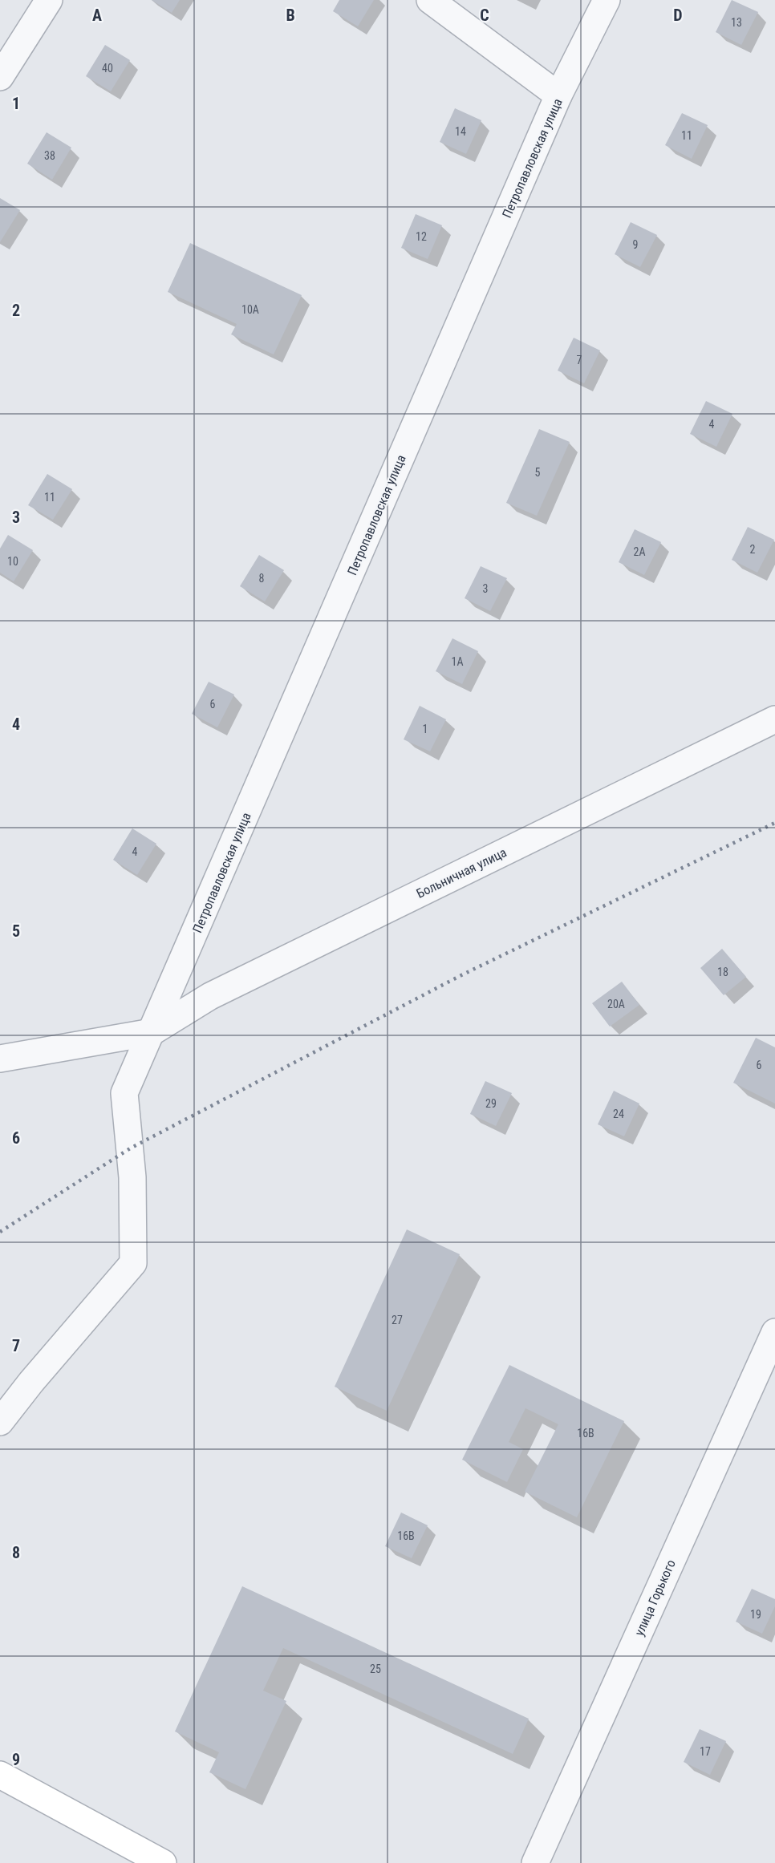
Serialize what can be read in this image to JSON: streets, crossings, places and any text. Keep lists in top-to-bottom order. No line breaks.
{"streets":{"street":["Петропавловская улица","Больничная улица","улица Горького"]},"crossings":[["Петропавловская улица","Больничная улица"]],"house_numbers":["13","40","14","11","38","12","9","10А","7","4","5","11","2","2А","10","8","3","1А","6","1","4","18","20А","6","29","24","27","16В","16В","19","25","17"],"grid":{"columns":["A","B","C","D"],"rows":["1","2","3","4","5","6","7","8","9"]}}
